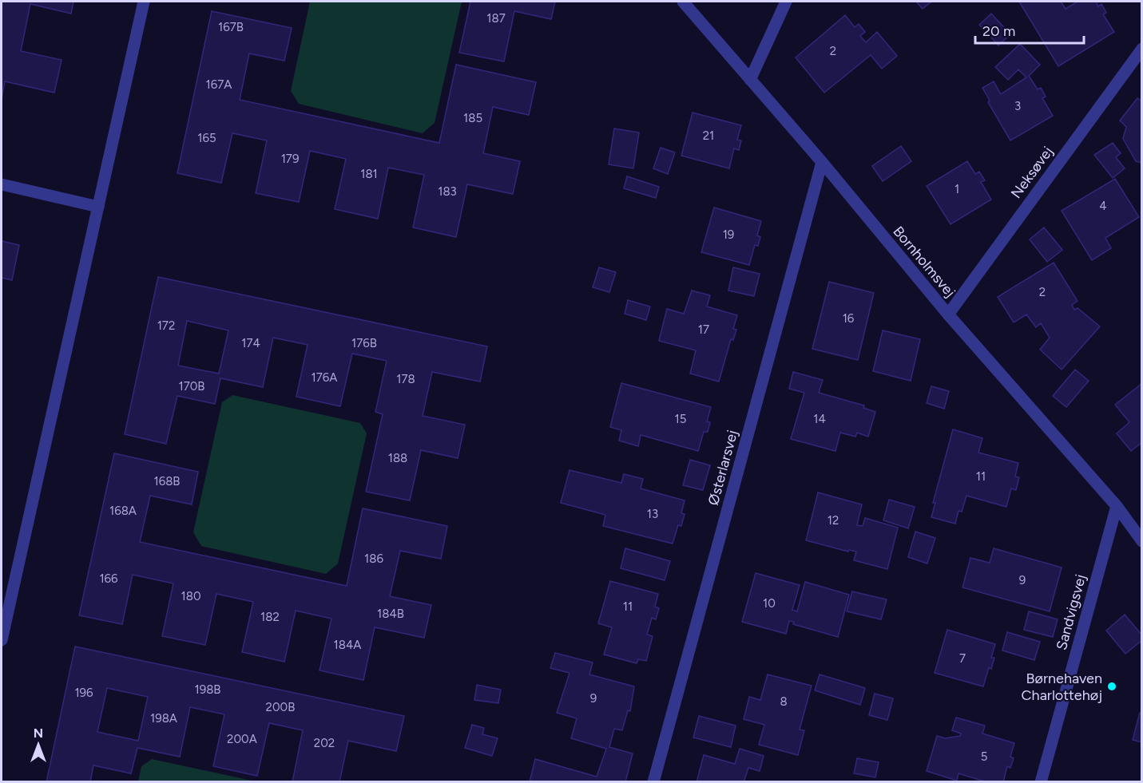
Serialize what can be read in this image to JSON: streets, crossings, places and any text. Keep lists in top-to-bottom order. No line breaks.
{"streets":{"street":["Neksøvej","Bornholmsvej","Østerlarsvej","Sandvigsvej"]},"crossings":[["Neksøvej","Bornholmsvej"],["Bornholmsvej","Østerlarsvej"],["Bornholmsvej","Sandvigsvej"]],"places":["Børnehaven Charlottehøj"],"house_numbers":["187","167B","2","167A","3","185","21","165","179","181","1","183","4","19","2","16","172","17","174","176B","176A","178","170B","15","14","188","11","168B","168A","13","12","186","166","9","180","10","11","184B","182","184A","7","198B","196","9","8","200B","198A","200A","202","5"],"scale_bar":"20 m","north":"top"}
